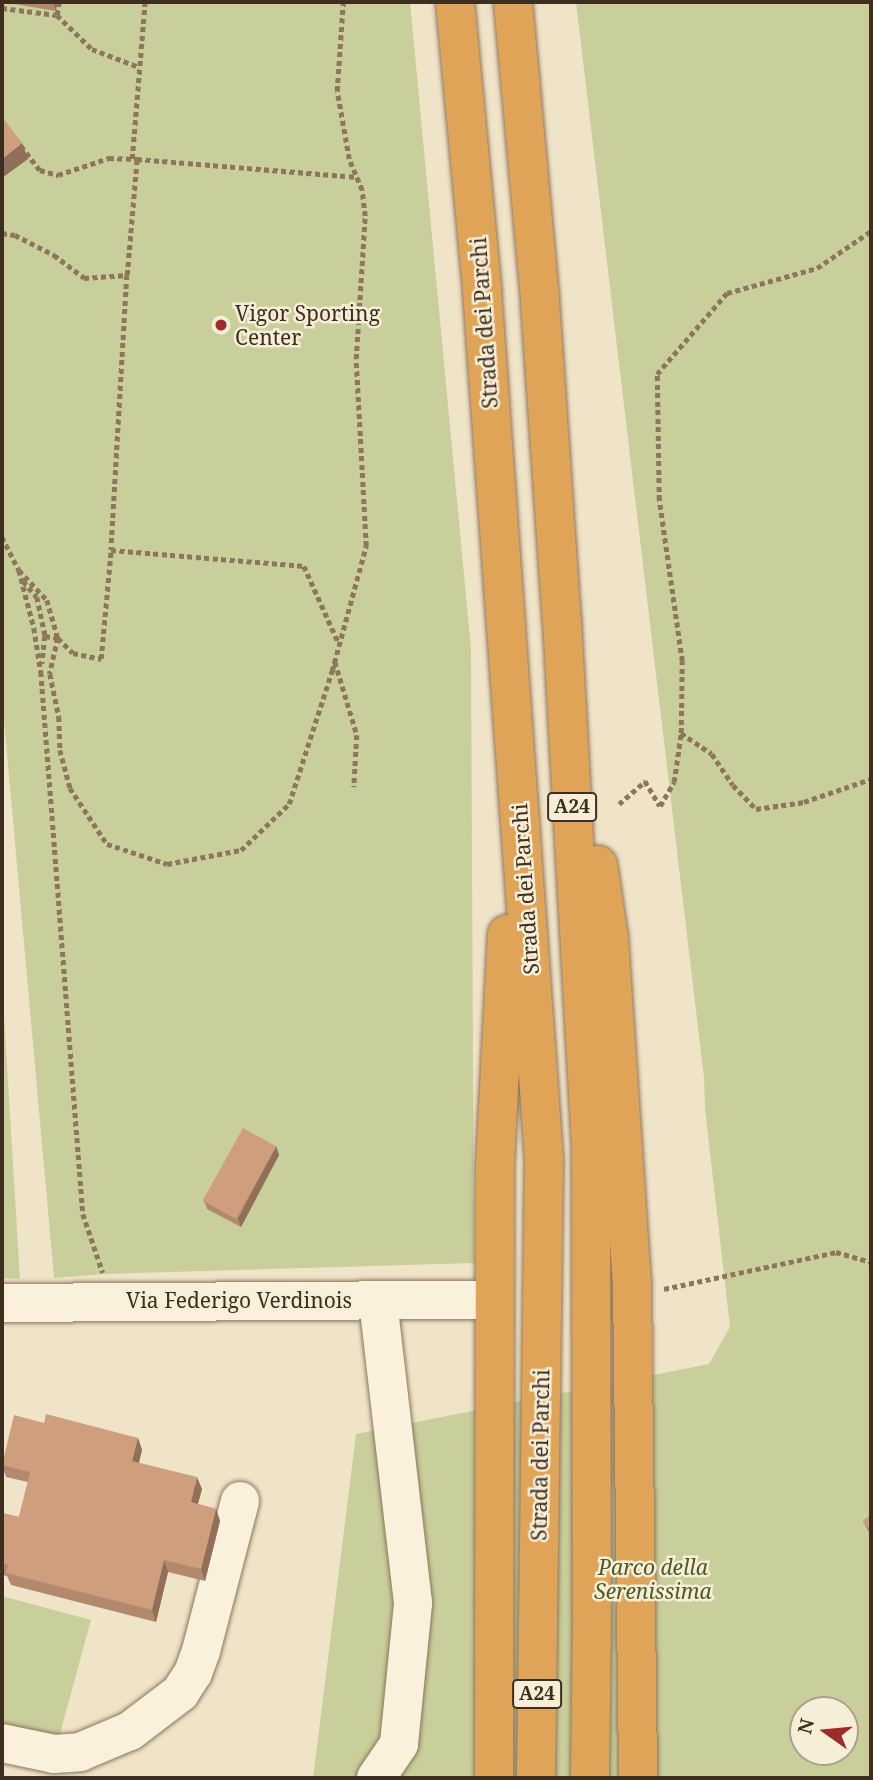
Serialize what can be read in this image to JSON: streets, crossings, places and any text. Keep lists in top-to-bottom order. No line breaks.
{"streets":{"highway":["Strada dei Parchi","A24"],"street":["Via Federigo Verdinois"]},"parks":["Parco della Serenissima"],"places":["Vigor Sporting Center"],"north":"left"}
